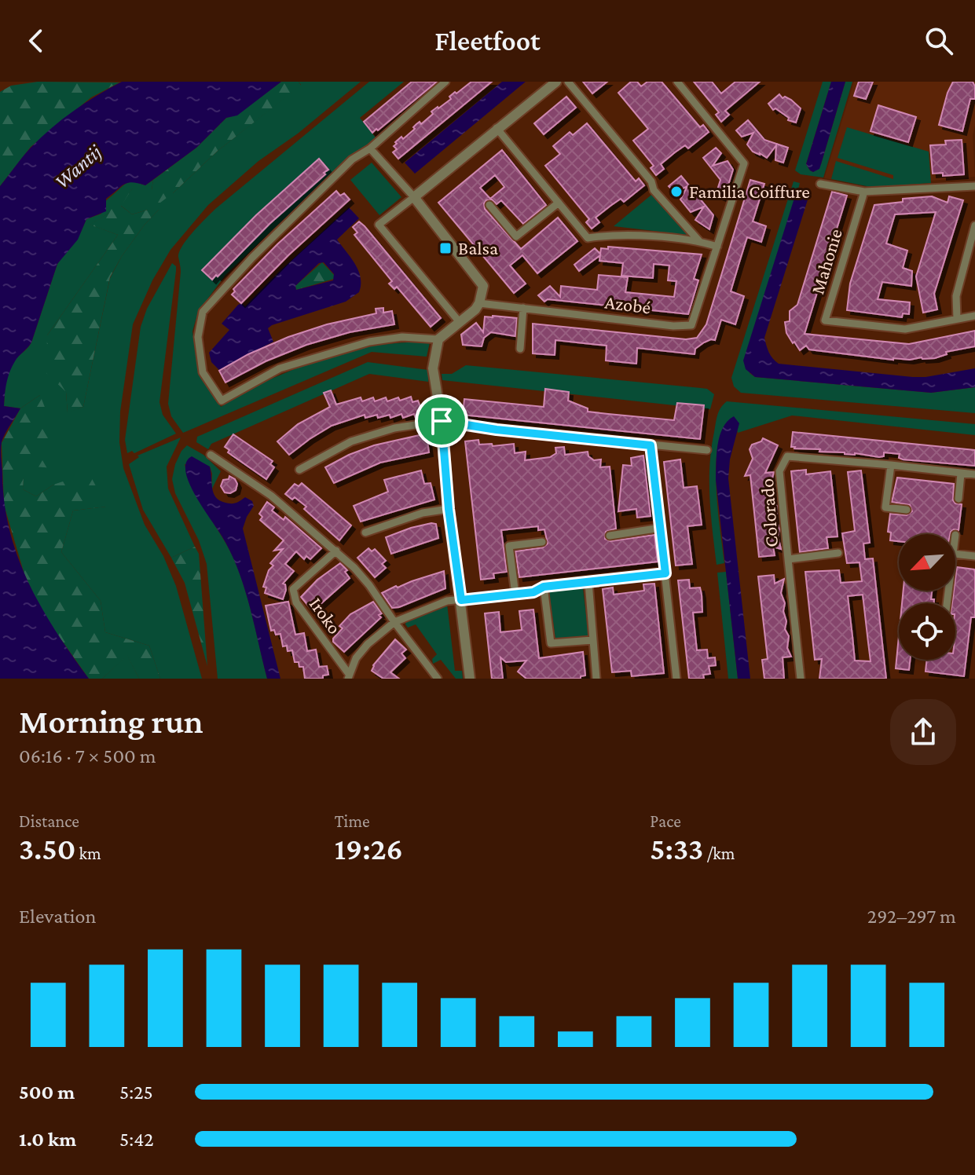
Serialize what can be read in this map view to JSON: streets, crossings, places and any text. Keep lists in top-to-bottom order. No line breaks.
{"streets":{"street":["Mahonie","Azobé","Colorado","Iroko"]},"water":["Wantij"],"places":{"other":["Familia Coiffure"],"transit":["Balsa"]},"north":"bottom left","page":{"header":"Fleetfoot","heading":["Morning run","06:16 · 7 × 500 m"],"stats":[["Distance","3.50 km"],["Time","19:26"],["Pace","5:33 /km"]],"chart":["Elevation","292–297 m"],"list":[{"name":"500 m","note":"5:25"},{"name":"1.0 km","note":"5:42"}]}}
